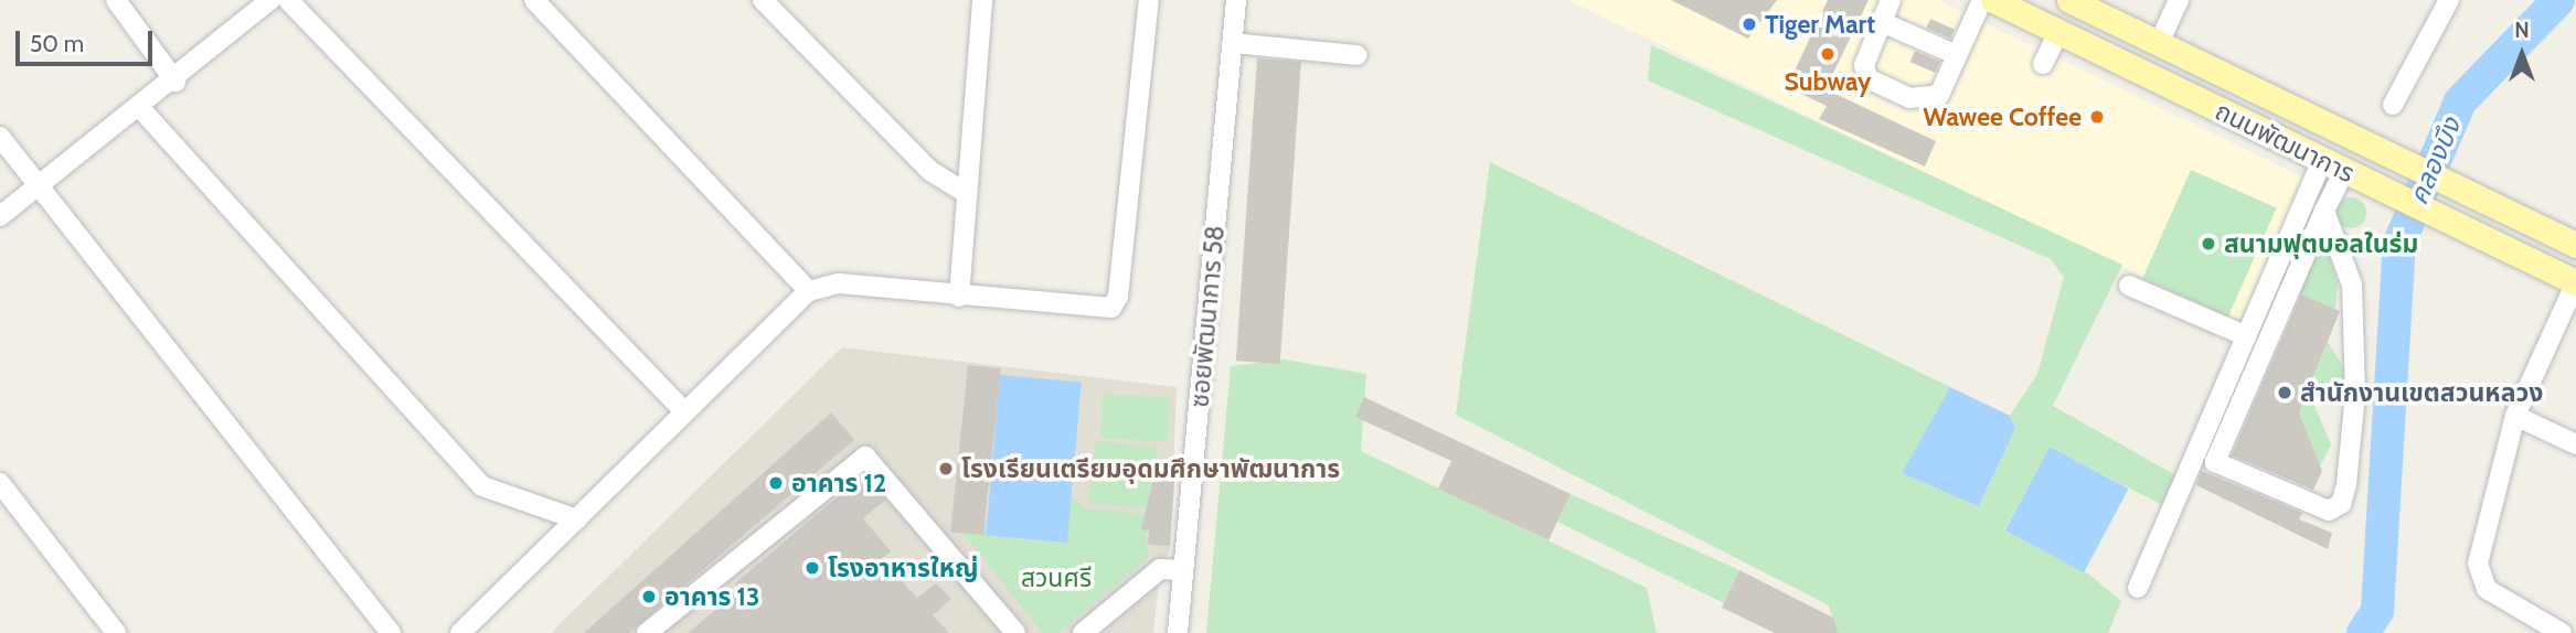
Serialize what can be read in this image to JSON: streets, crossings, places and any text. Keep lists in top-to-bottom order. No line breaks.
{"streets":{"main road":["ถนนพัฒนาการ"],"street":["ซอยพัฒนาการ 58"]},"water":["คลองบึง"],"parks":["สวนศรี"],"places":["Tiger Mart","Subway","Wawee Coffee","สนามฟุตบอลในร่ม","สำนักงานเขตสวนหลวง","โรงเรียนเตรียมอุดมศึกษาพัฒนาการ","อาคาร 12","โรงอาหารใหญ่","อาคาร 13"],"scale_bar":"50 m","north":"top"}
